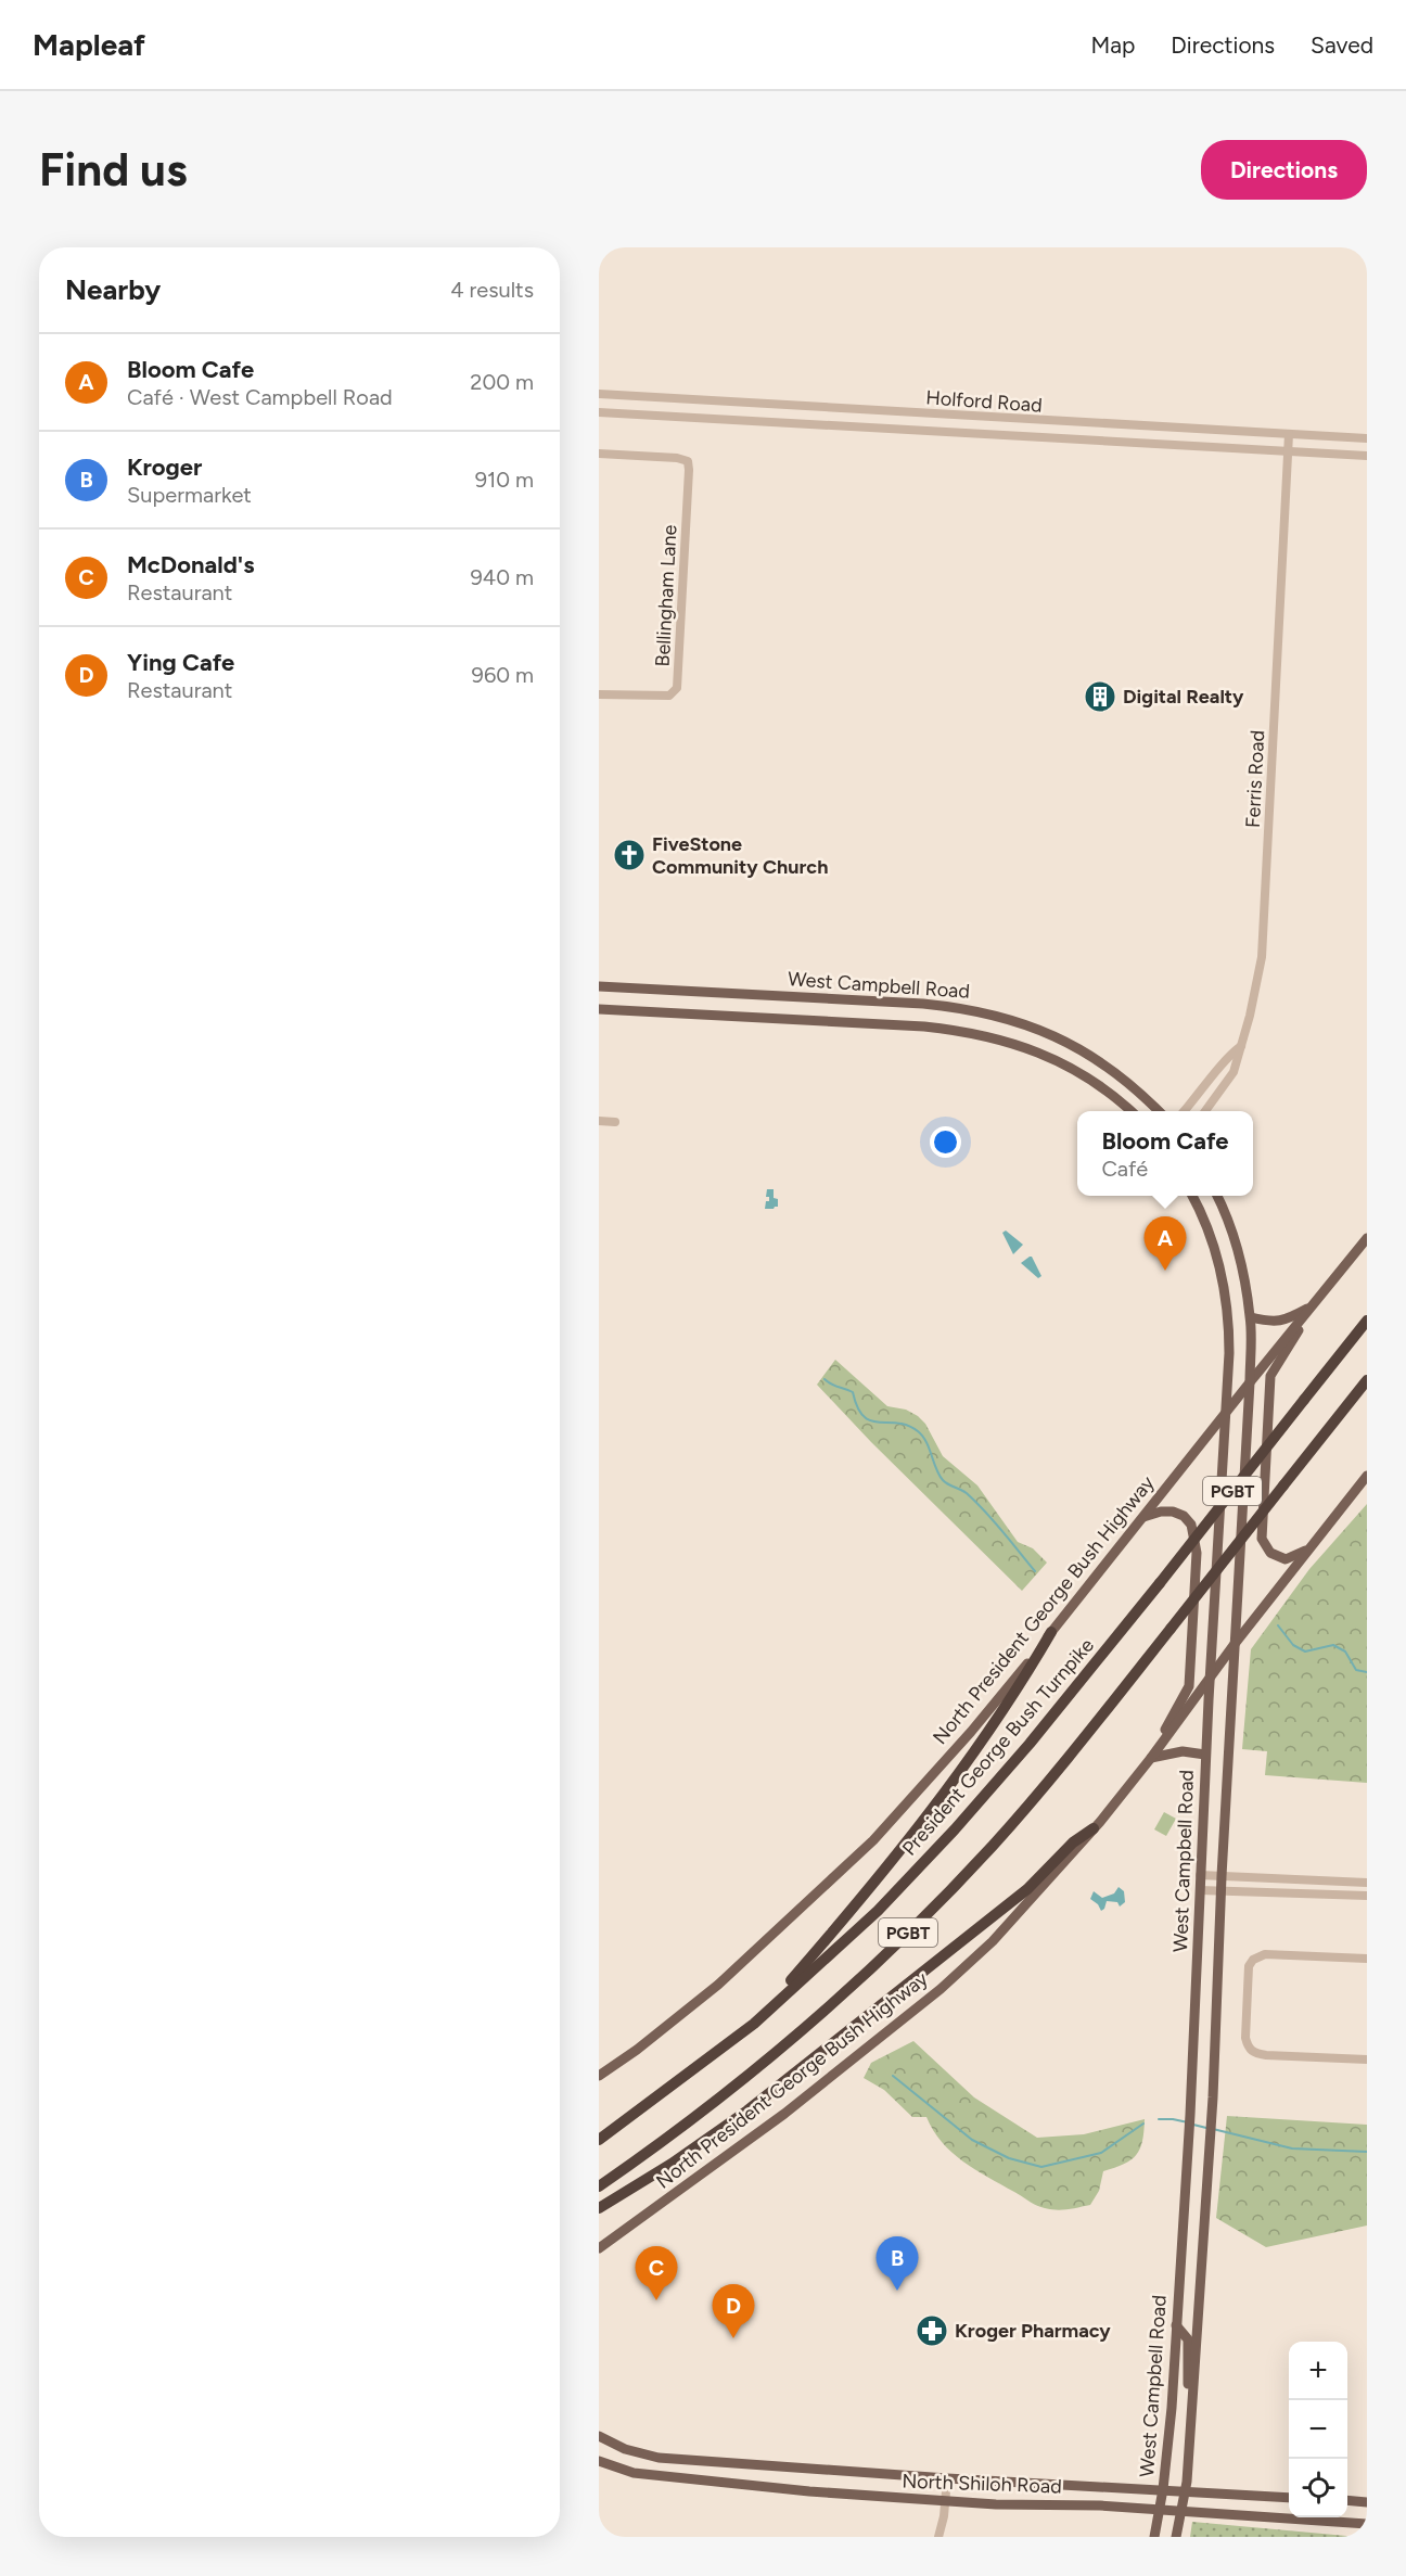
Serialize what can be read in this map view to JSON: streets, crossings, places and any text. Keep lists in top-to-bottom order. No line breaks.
{"streets":{"highway":["PGBT","President George Bush Turnpike"],"main road":["West Campbell Road","North President George Bush Highway","North Shiloh Road"],"street":["Holford Road","Bellingham Lane","Ferris Road"]},"crossings":[["Holford Road","Ferris Road"],["West Campbell Road","North President George Bush Highway"],["West Campbell Road","North Shiloh Road"]],"places":{"building":["Digital Realty"],"church":["FiveStone Community Church"],"pharmacy":["Kroger Pharmacy"]},"page":{"header":"Mapleaf","nav":["Map","Directions","Saved"],"buttons":"Directions","title":"Find us","heading":["Nearby","4 results"],"list":[{"mark":"A","name":"Bloom Cafe","note":"Café · West Campbell Road","value":"200 m"},{"mark":"B","name":"Kroger","note":"Supermarket","value":"910 m"},{"mark":"C","name":"McDonald's","note":"Restaurant","value":"940 m"},{"mark":"D","name":"Ying Cafe","note":"Restaurant","value":"960 m"}],"popup":["Bloom Cafe","Café"],"pins":["A","B","C","D"],"map_buttons":["+","−"]}}
